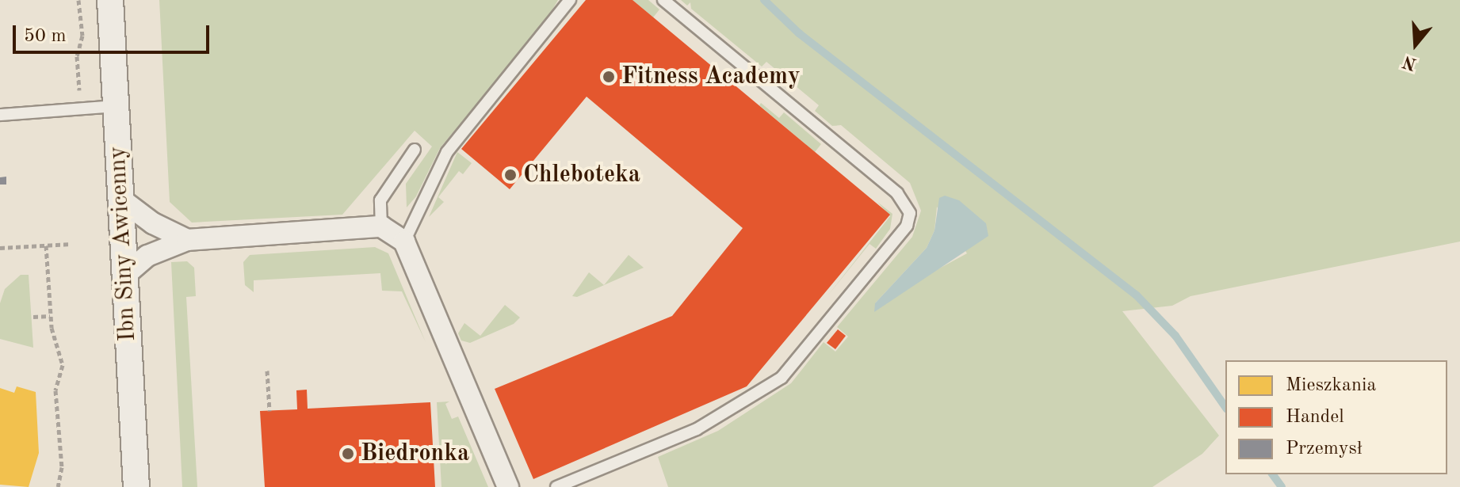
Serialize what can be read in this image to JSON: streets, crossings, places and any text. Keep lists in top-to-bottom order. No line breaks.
{"streets":{"street":["Ibn Siny Awicenny"]},"places":["Fitness Academy","Chleboteka","Biedronka"],"legend":["Mieszkania","Handel","Przemysł"],"scale_bar":"50 m","north":"bottom"}
